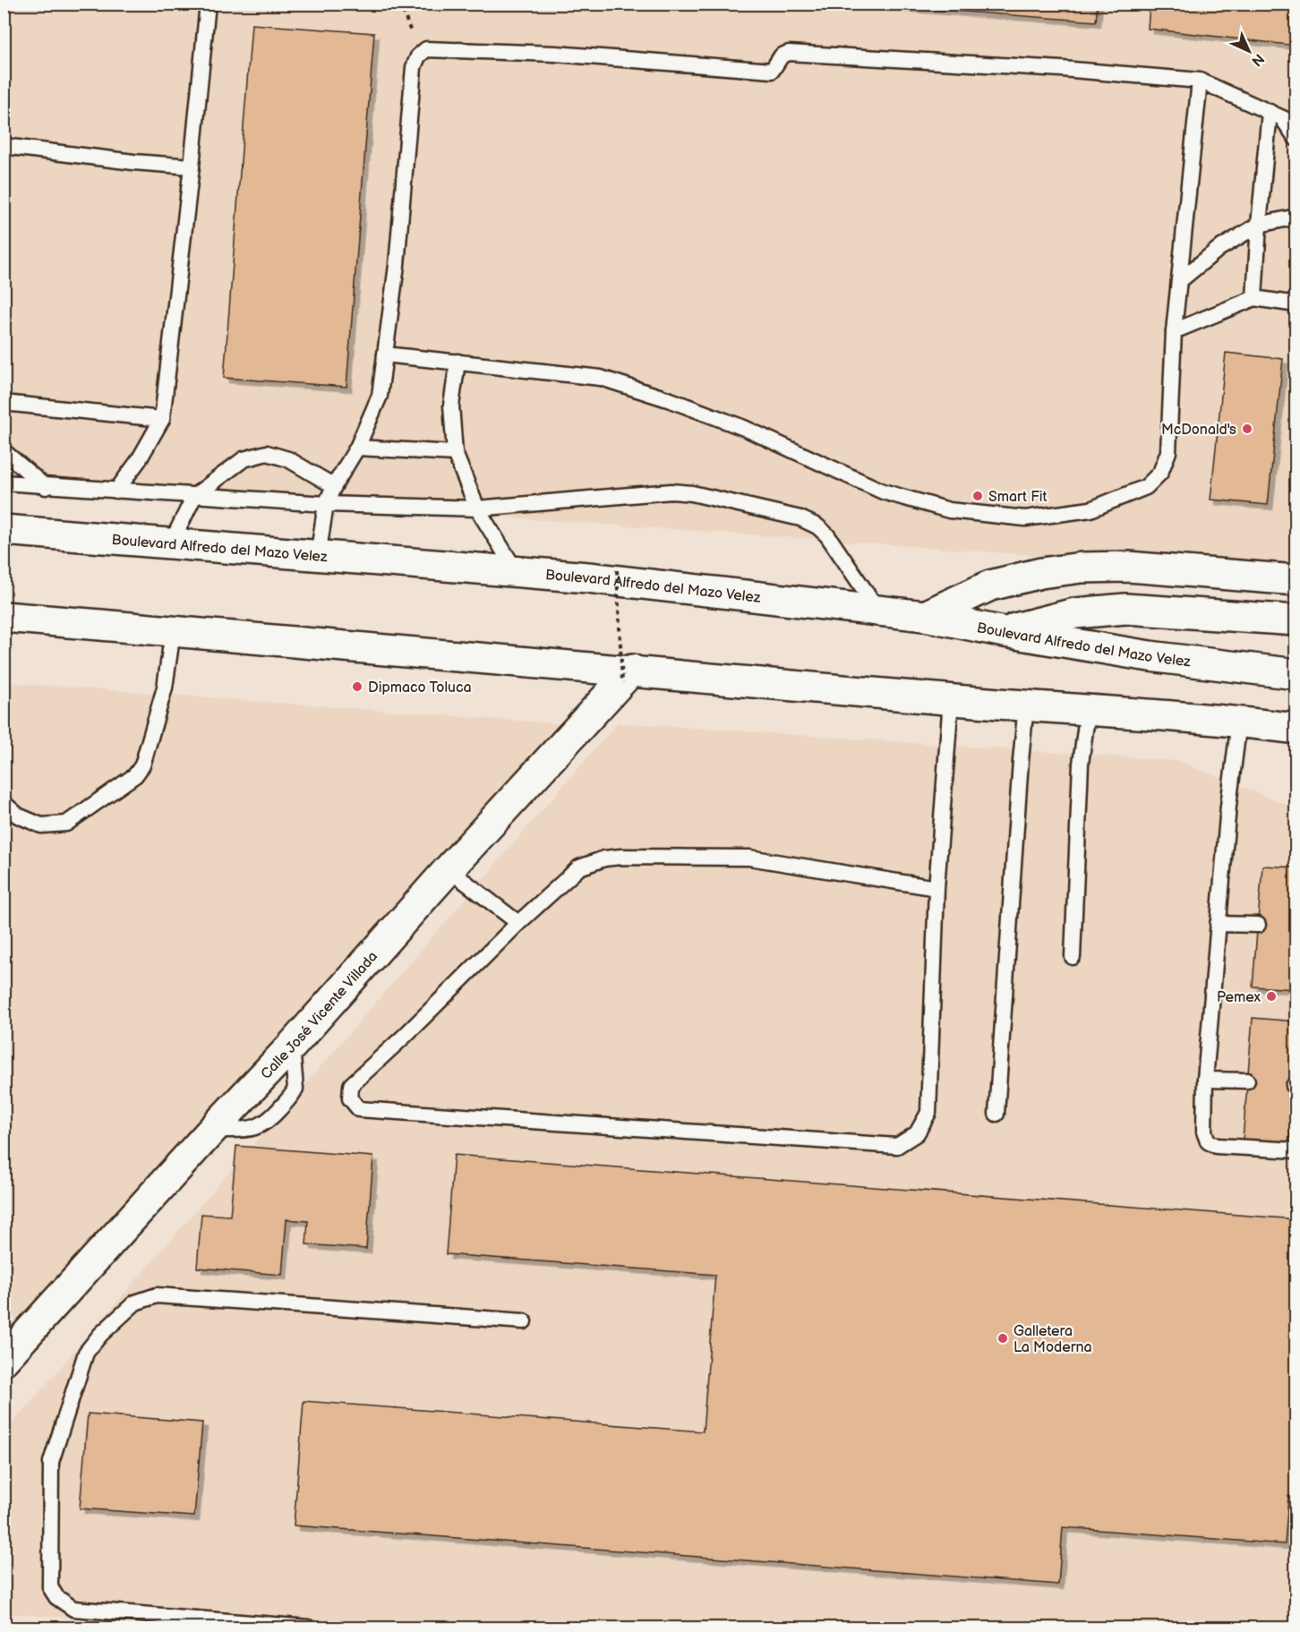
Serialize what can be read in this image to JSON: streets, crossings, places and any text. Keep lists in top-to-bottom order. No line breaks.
{"streets":{"main road":["Boulevard Alfredo del Mazo Velez","Calle José Vicente Villada"]},"places":["McDonald's","Smart Fit","Dipmaco Toluca","Pemex","Galletera La Moderna"],"north":"bottom right"}
